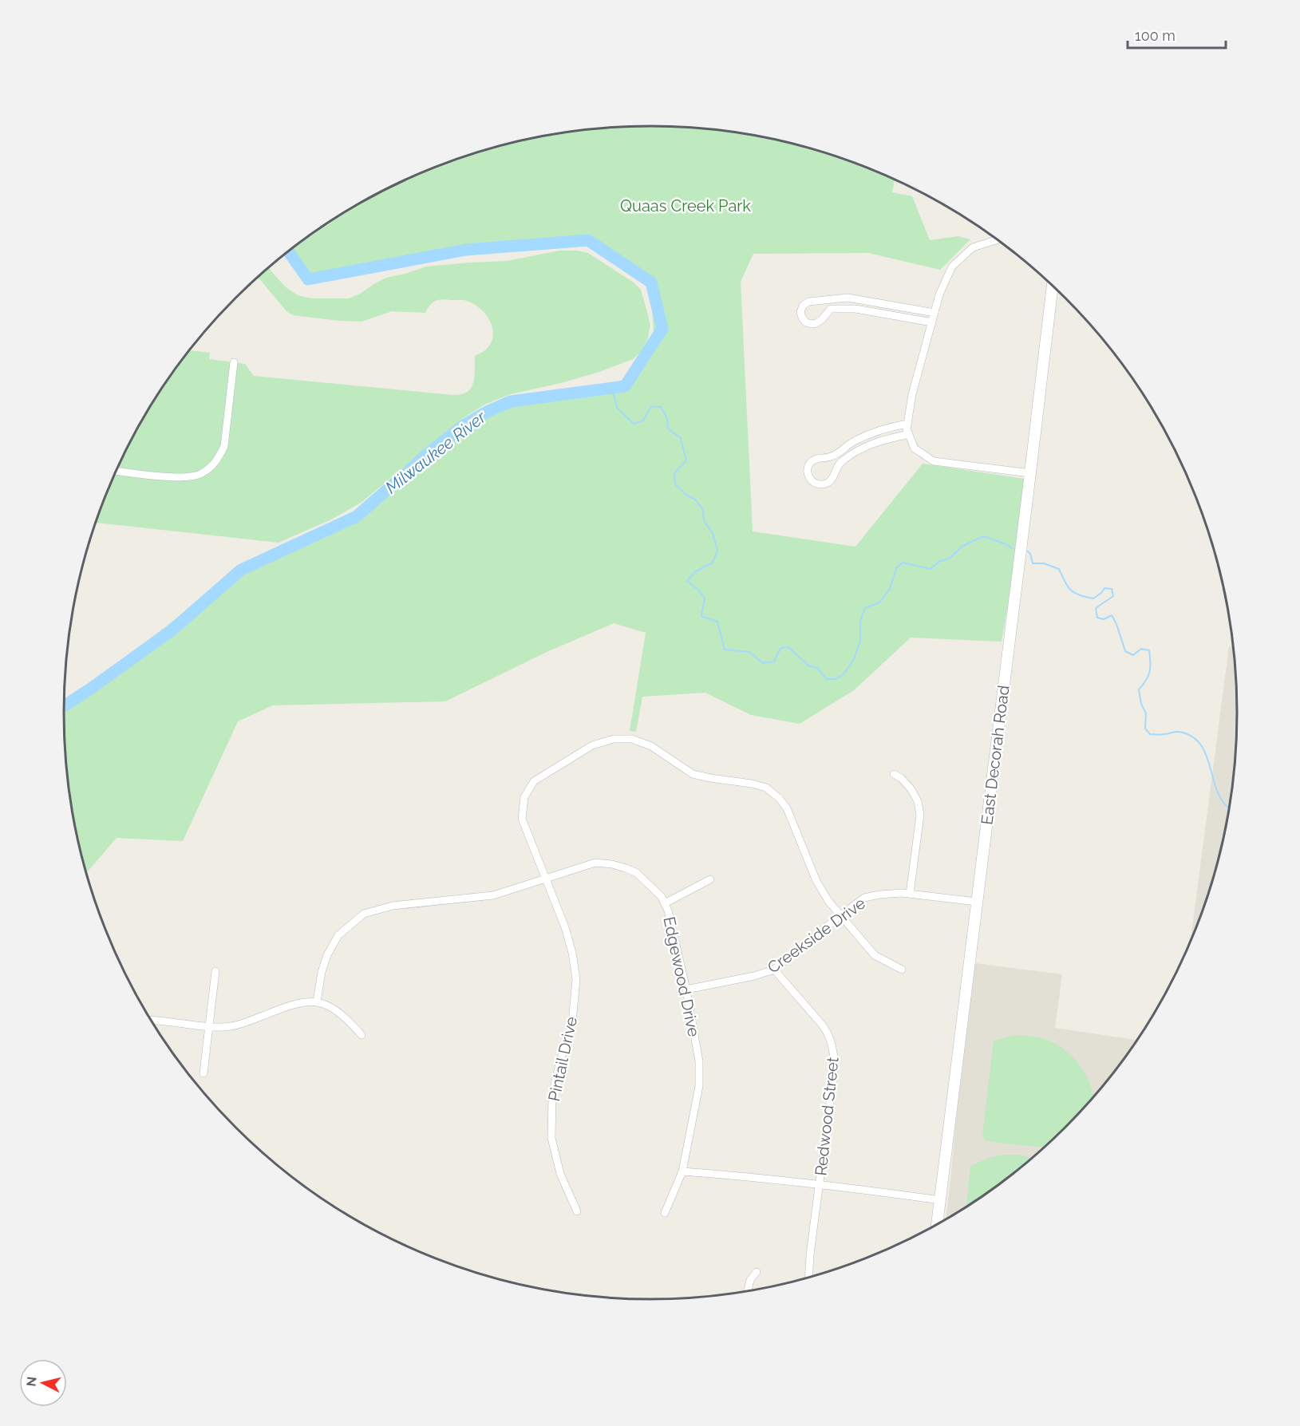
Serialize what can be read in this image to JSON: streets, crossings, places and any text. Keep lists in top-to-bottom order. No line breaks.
{"streets":{"street":["East Decorah Road","Creekside Drive","Edgewood Drive","Pintail Drive","Redwood Street"]},"crossings":[["East Decorah Road","Creekside Drive"],["Creekside Drive","Edgewood Drive"],["Creekside Drive","Pintail Drive"],["Creekside Drive","Redwood Street"],["Edgewood Drive","Pintail Drive"]],"water":["Milwaukee River"],"parks":["Quaas Creek Park"],"scale_bar":"100 m","north":"left"}
